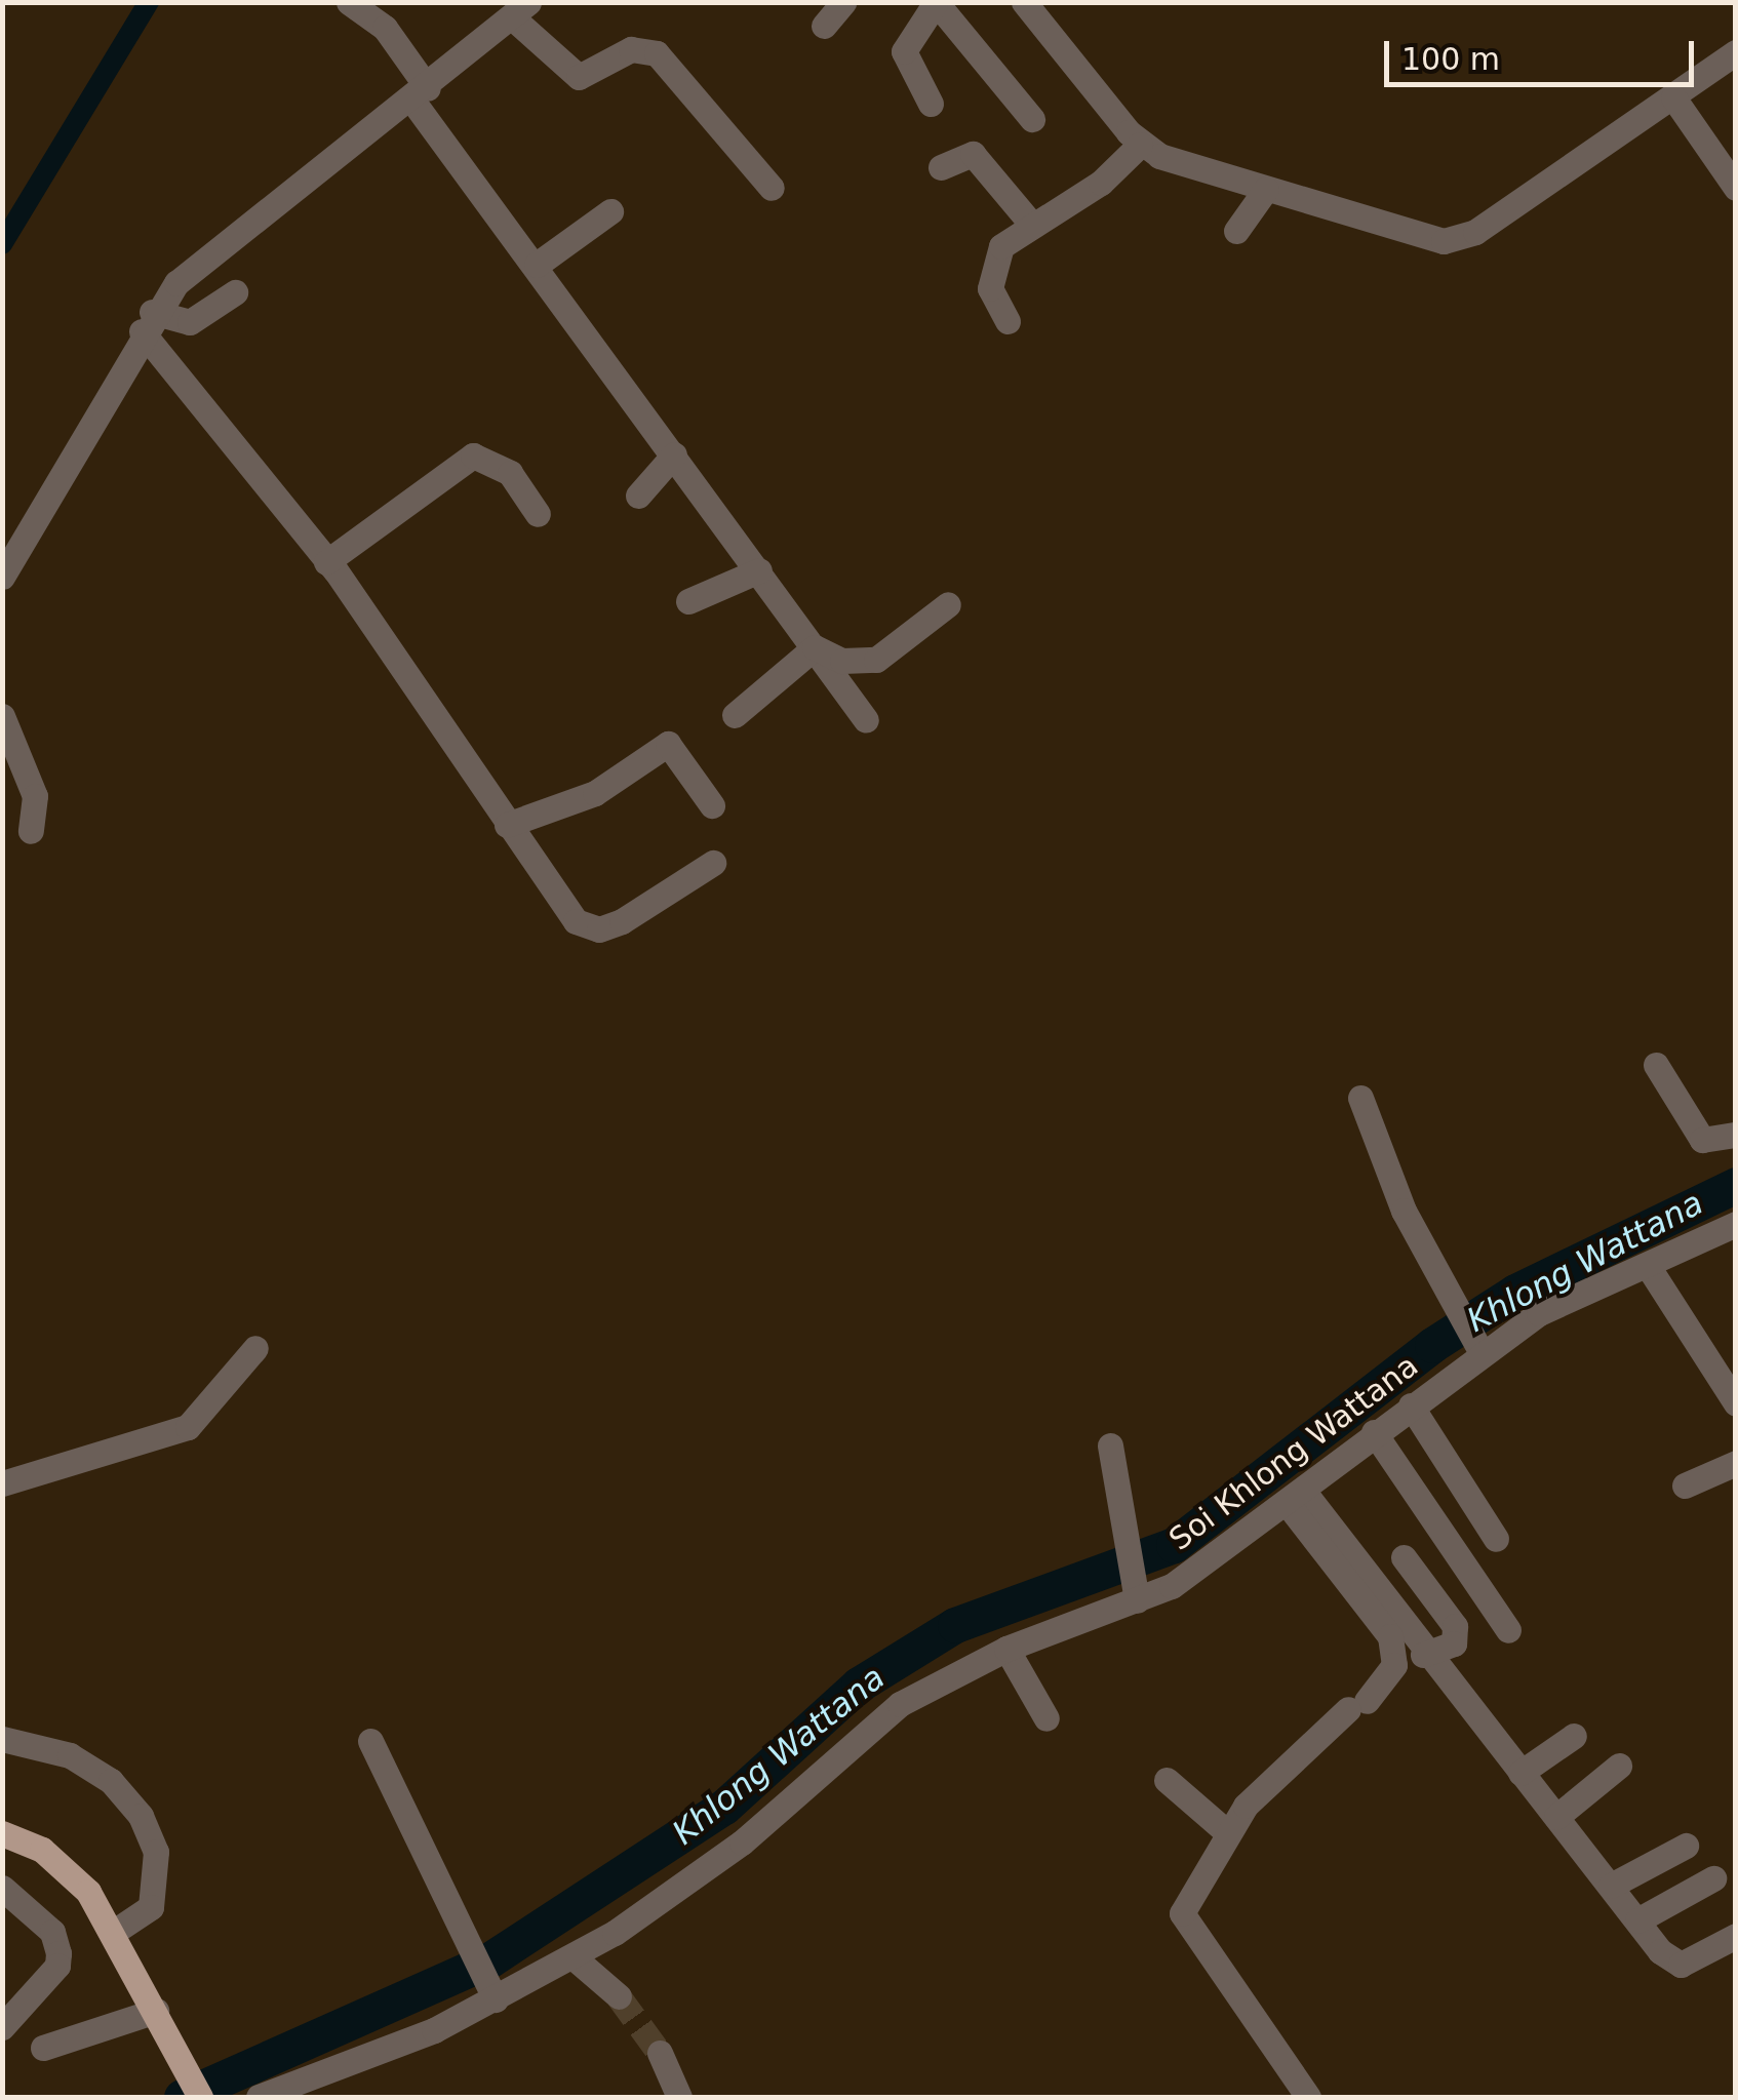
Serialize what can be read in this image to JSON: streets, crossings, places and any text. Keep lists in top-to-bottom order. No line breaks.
{"streets":{"street":["Soi Khlong Wattana"]},"water":["Khlong Wattana"],"scale_bar":"100 m"}
